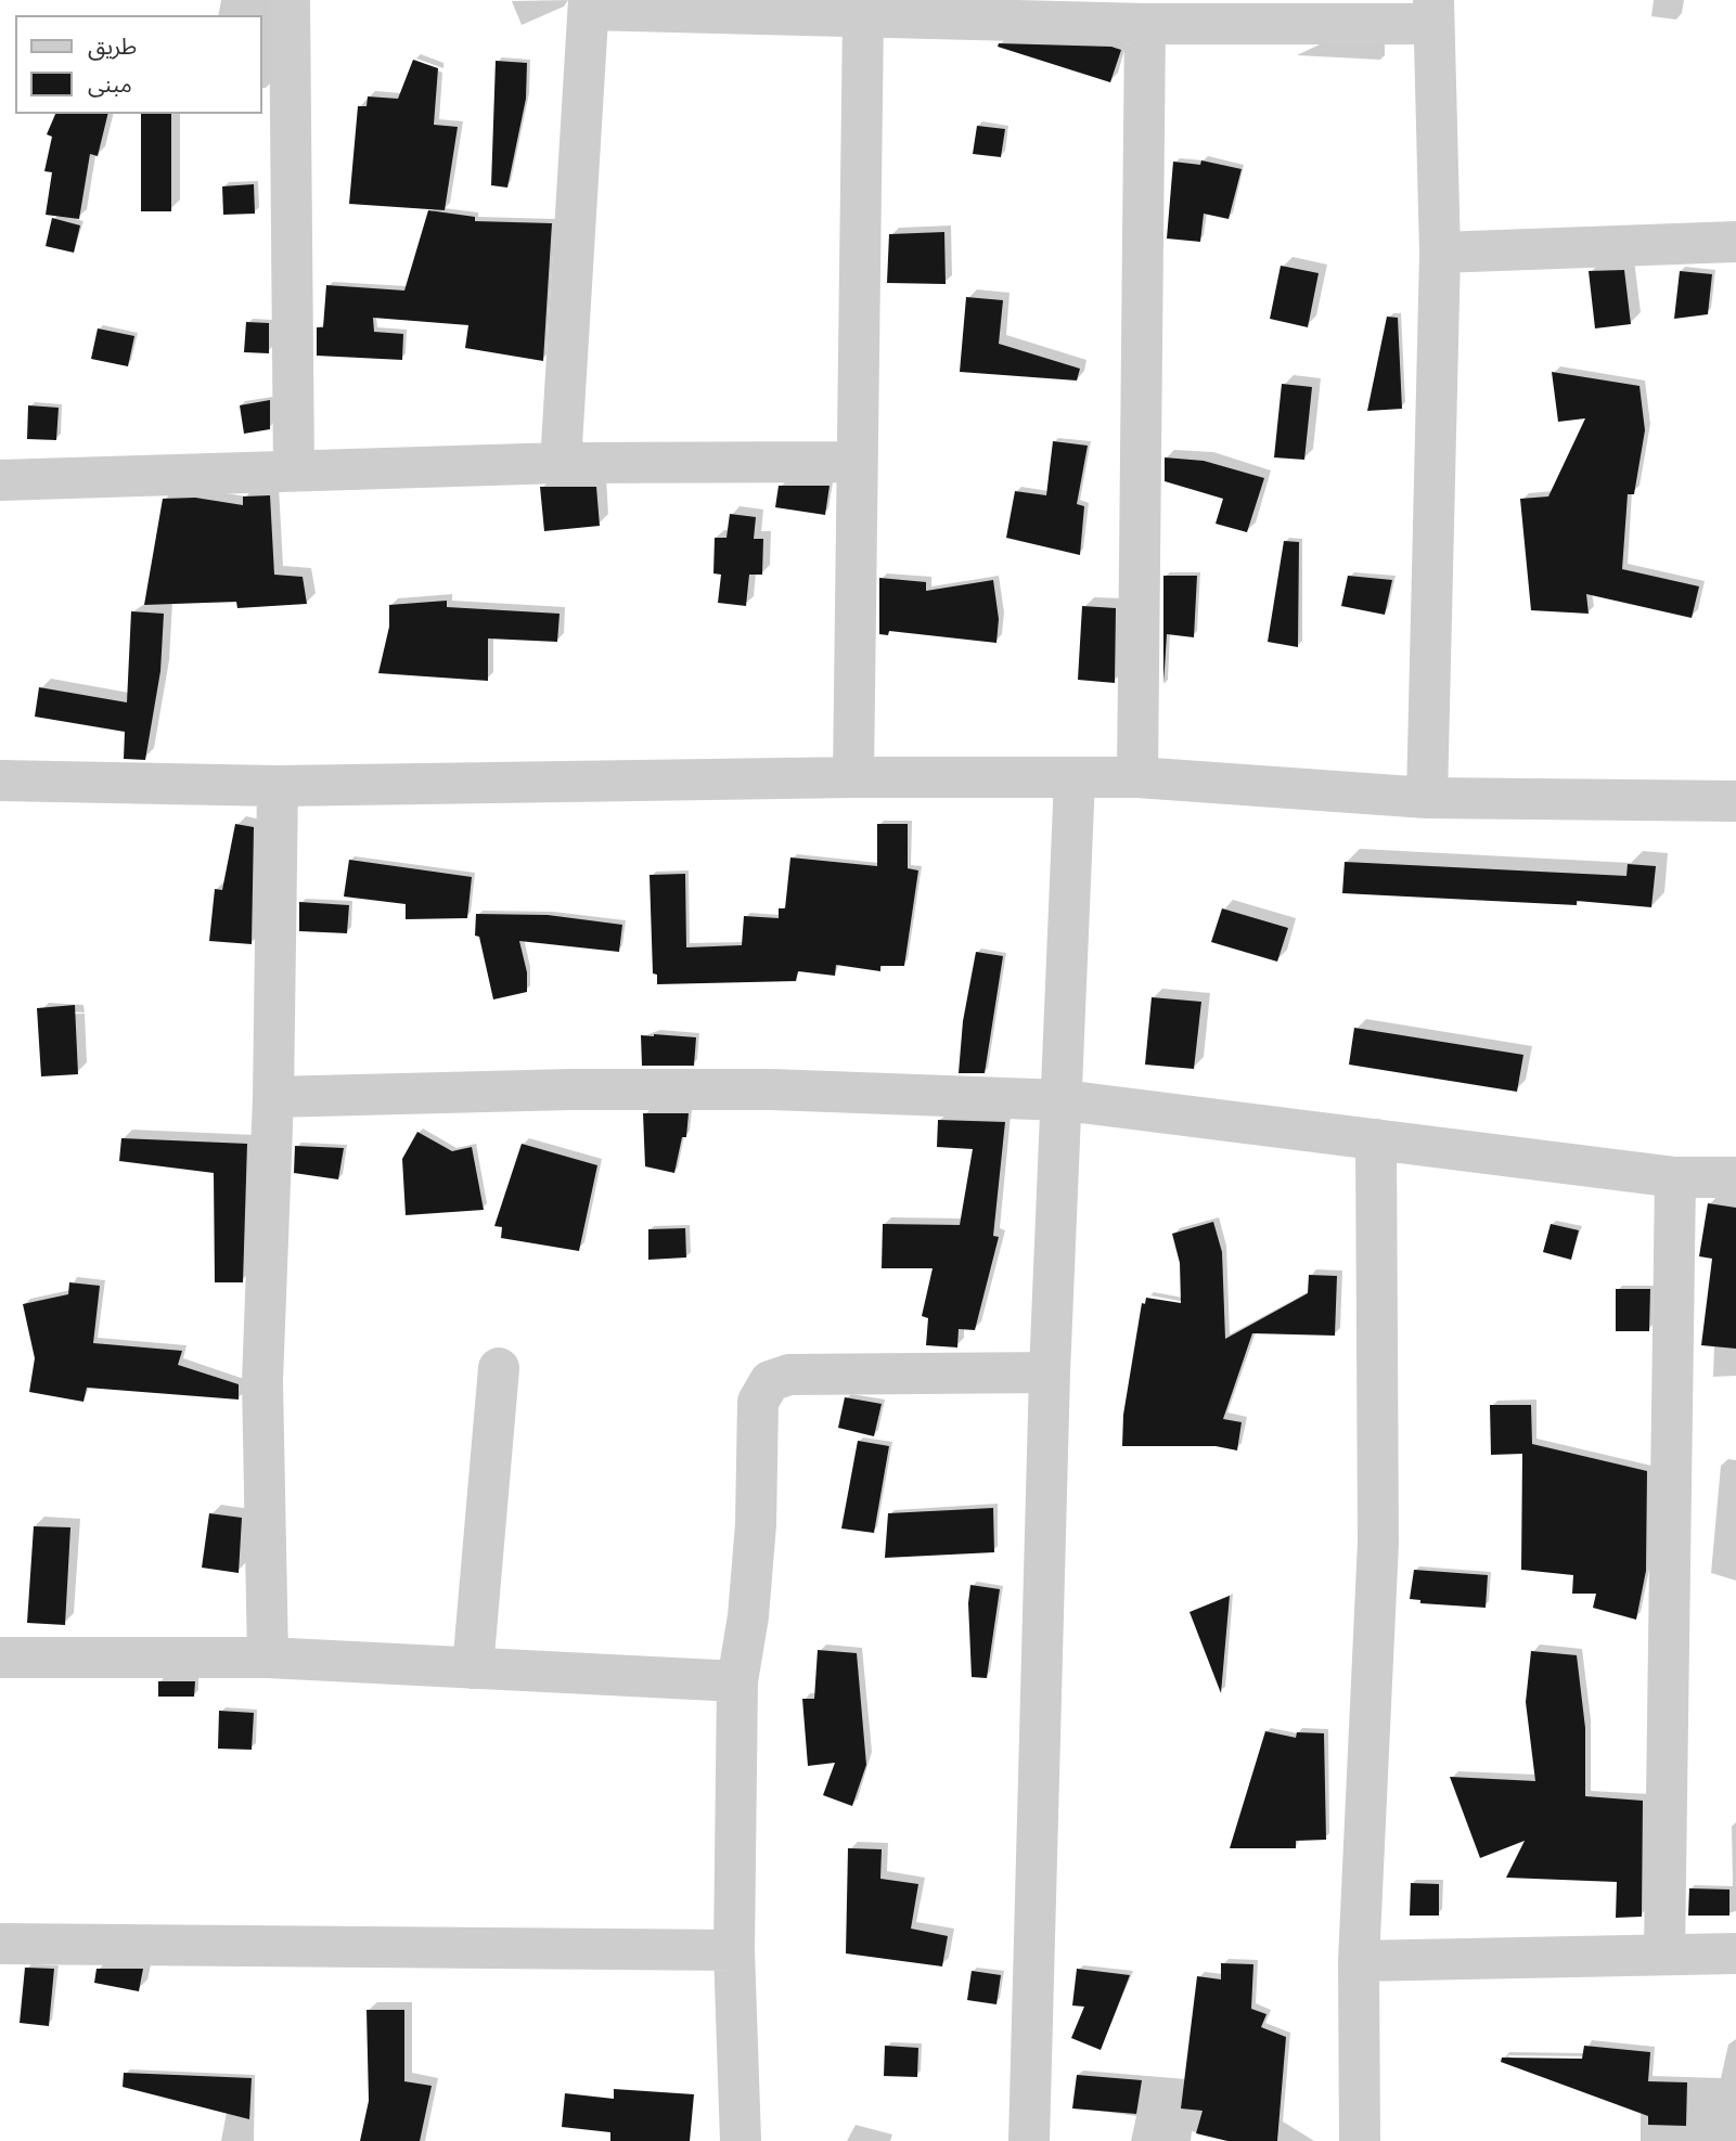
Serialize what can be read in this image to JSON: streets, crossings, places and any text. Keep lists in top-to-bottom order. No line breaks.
{"legend":["طريق","مبنى"]}
